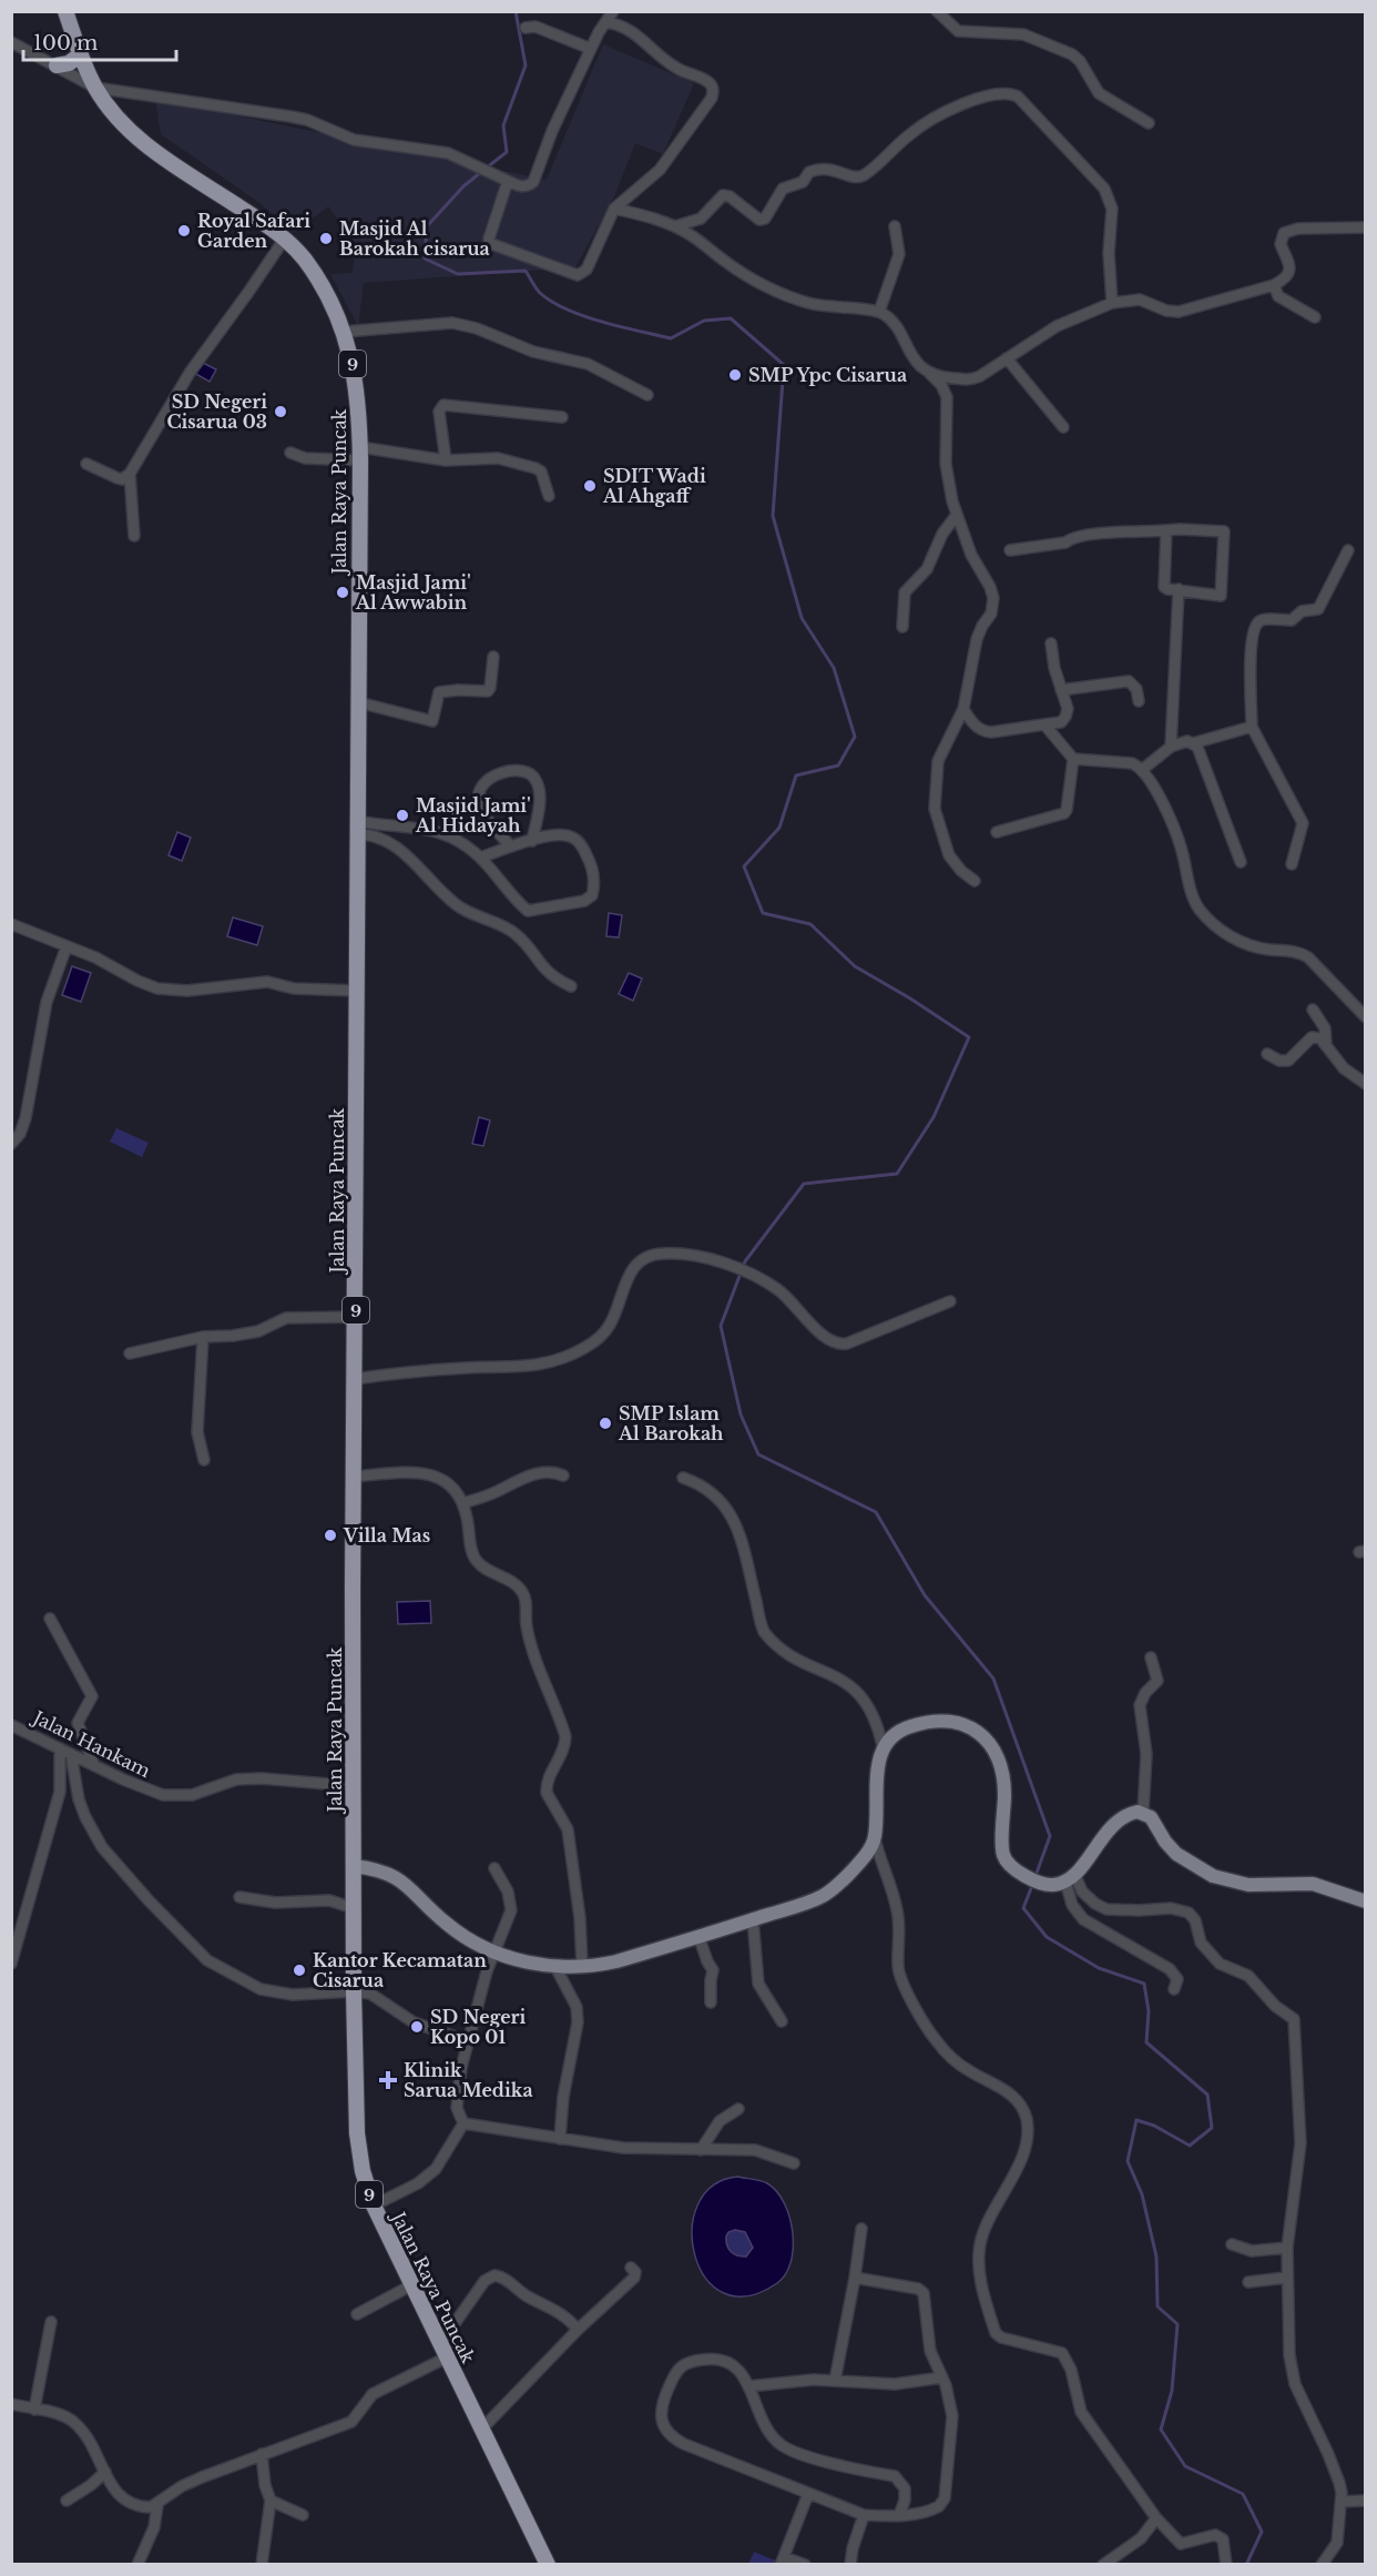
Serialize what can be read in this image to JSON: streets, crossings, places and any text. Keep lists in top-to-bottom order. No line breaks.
{"streets":{"highway":["9","Jalan Raya Puncak"],"street":["Jalan Hankam"]},"crossings":[["Jalan Raya Puncak","Jalan Hankam"]],"places":{"other":["Royal Safari Garden","Masjid Al Barokah cisarua","SMP Ypc Cisarua","SD Negeri Cisarua 03","SDIT Wadi Al Ahgaff","Masjid Jami' Al Awwabin","Masjid Jami' Al Hidayah","SMP Islam Al Barokah","Villa Mas","Kantor Kecamatan Cisarua","SD Negeri Kopo 01"],"health":["Klinik Sarua Medika"]},"scale_bar":"100 m"}
